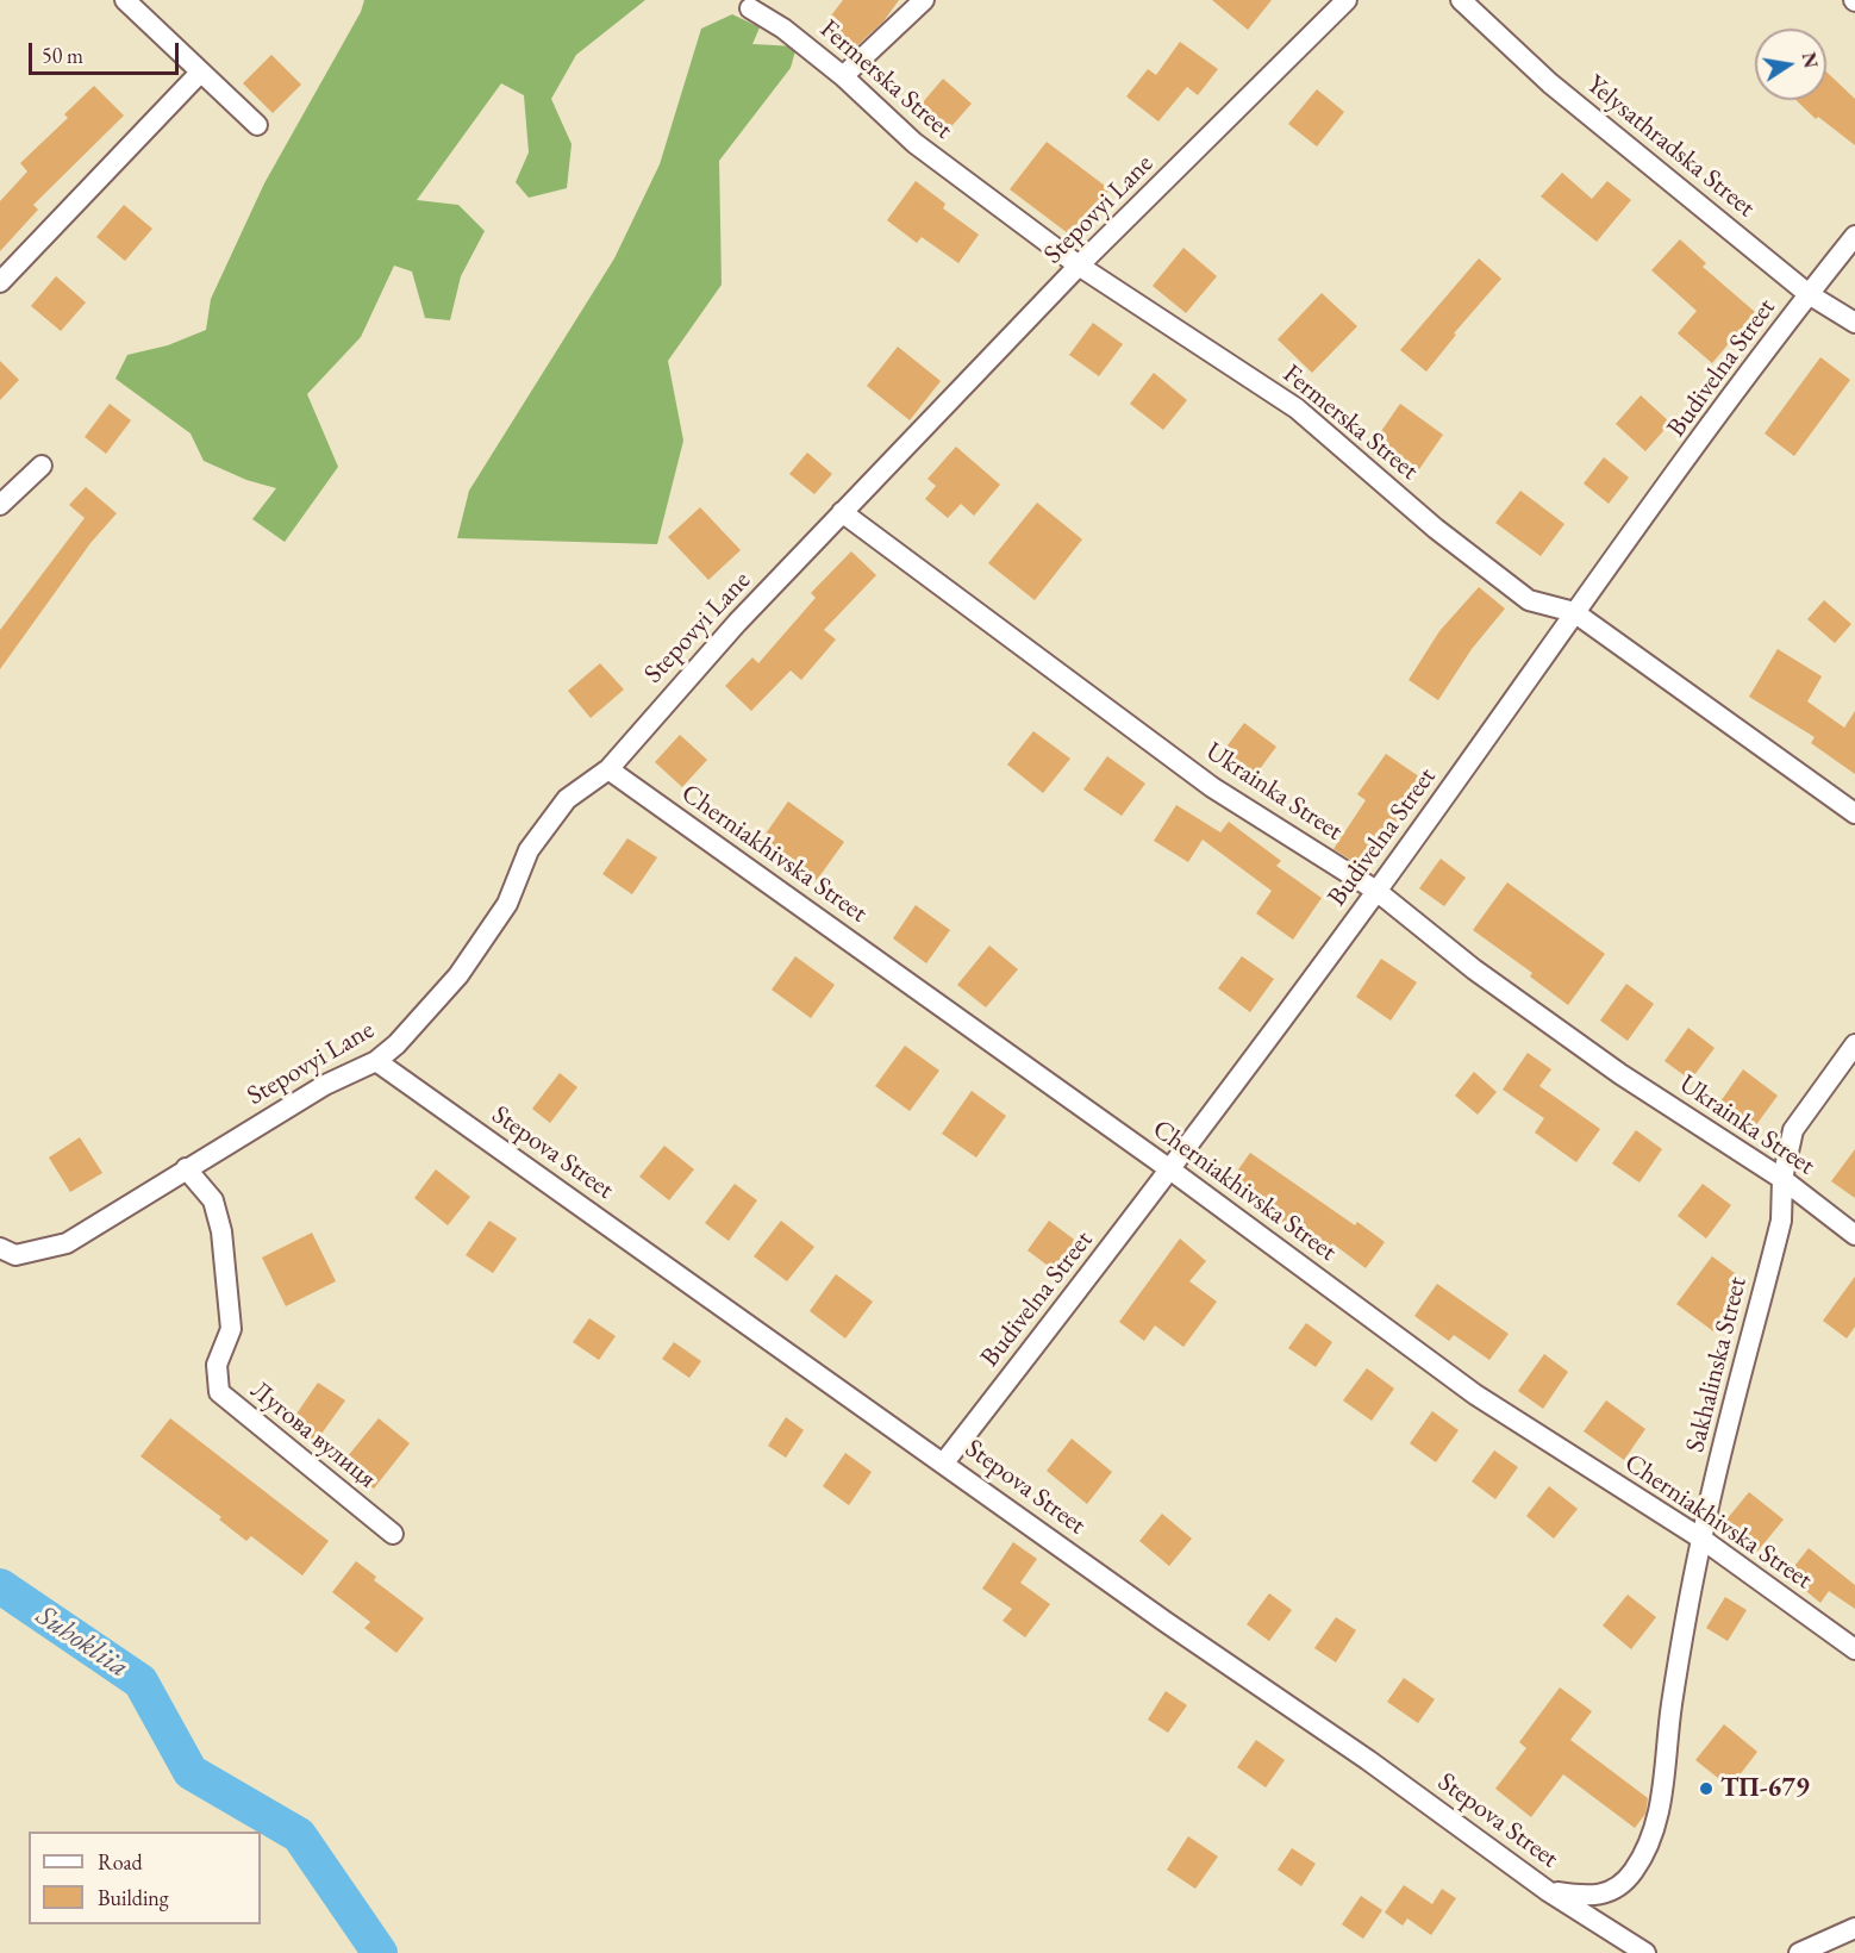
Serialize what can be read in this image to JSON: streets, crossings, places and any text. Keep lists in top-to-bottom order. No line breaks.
{"streets":{"street":["Fermerska Street","Yelysathradska Street","Stepovyi Lane","Budivelna Street","Ukrainka Street","Cherniakhivska Street","Stepova Street","Sakhalinska Street","Лугова вулиця"]},"crossings":[["Fermerska Street","Stepovyi Lane"],["Fermerska Street","Budivelna Street"],["Yelysathradska Street","Budivelna Street"],["Stepovyi Lane","Ukrainka Street"],["Stepovyi Lane","Cherniakhivska Street"],["Stepovyi Lane","Stepova Street"],["Stepovyi Lane","Лугова вулиця"],["Budivelna Street","Ukrainka Street"],["Budivelna Street","Cherniakhivska Street"],["Budivelna Street","Stepova Street"],["Ukrainka Street","Sakhalinska Street"],["Cherniakhivska Street","Sakhalinska Street"],["Stepova Street","Sakhalinska Street"]],"water":["Suhokliia"],"places":["ТП-679"],"legend":["Road","Building"],"scale_bar":"50 m","north":"right"}
